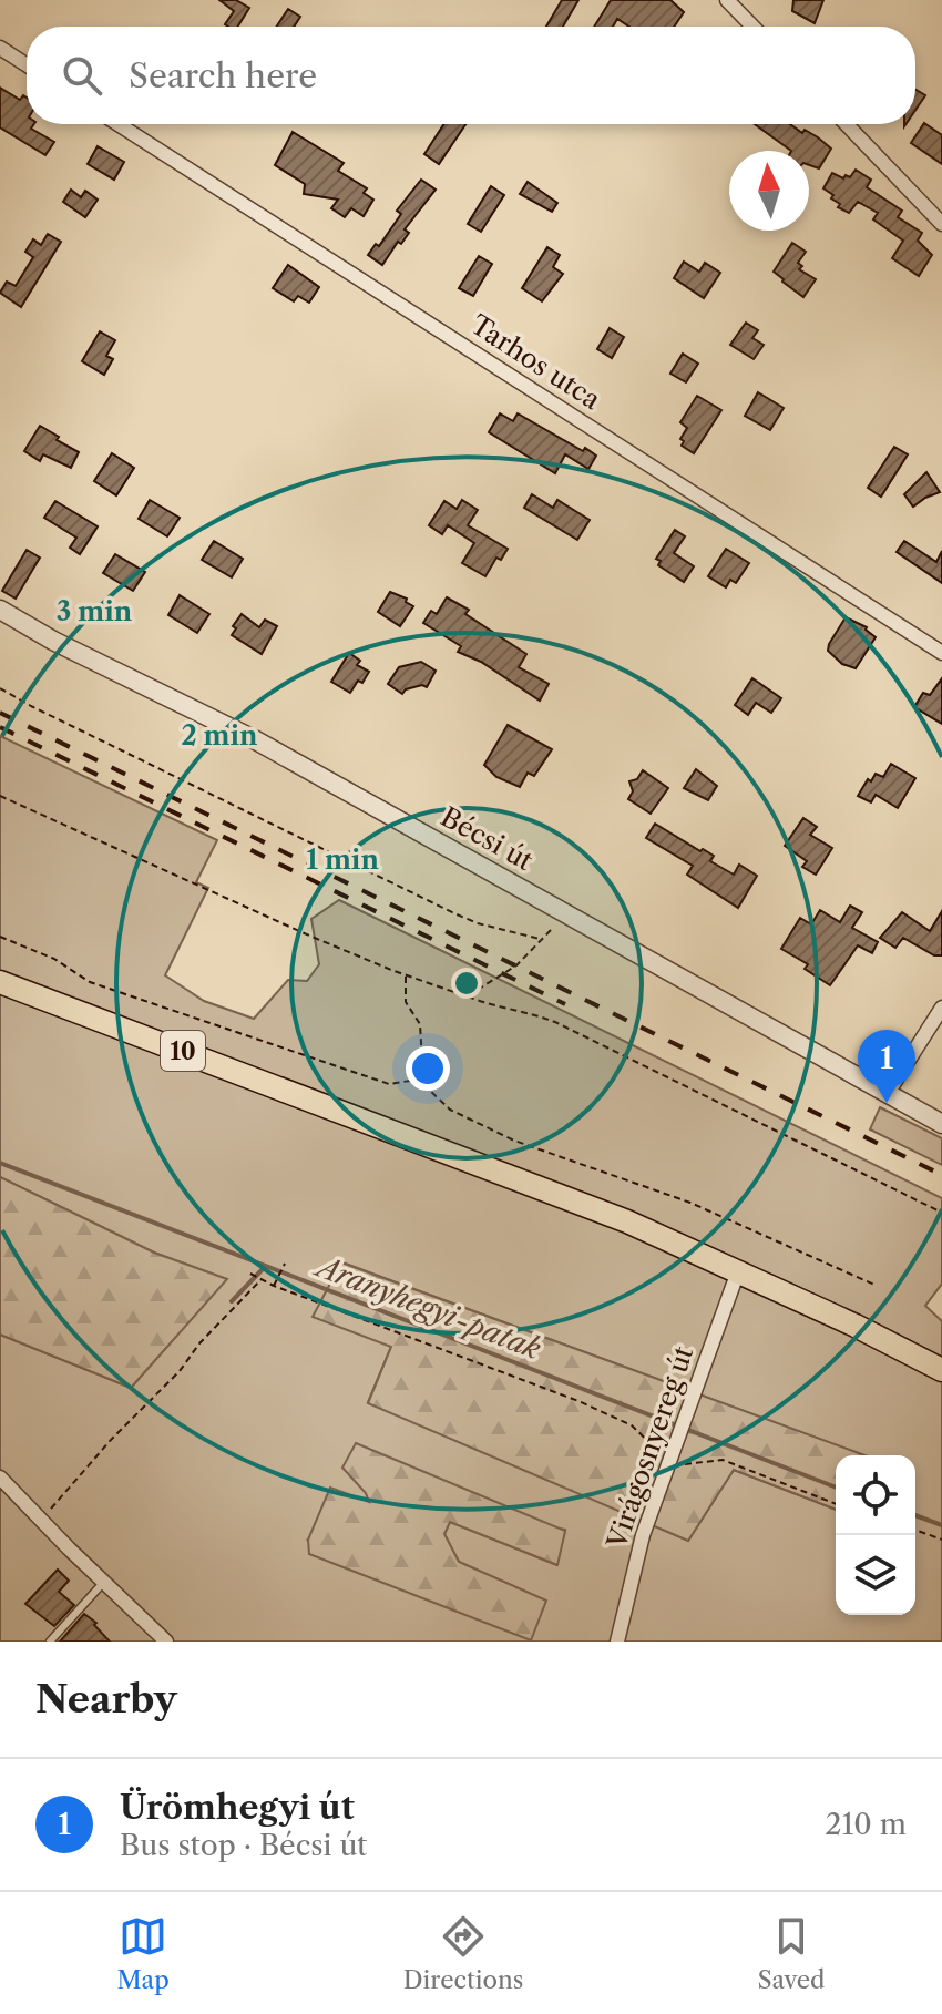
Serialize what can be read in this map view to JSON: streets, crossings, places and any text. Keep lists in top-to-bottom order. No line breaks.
{"streets":{"main road":["10"],"street":["Tarhos utca","Bécsi út","Virágosnyereg út"]},"crossings":[["10","Virágosnyereg út"]],"water":["Aranyhegyi-patak"],"north":"top","page":{"search":"Search here","pins":"1","heading":"Nearby","list":[{"mark":"1","name":"Ürömhegyi út","note":"Bus stop · Bécsi út","value":"210 m"}],"nav":["Map","Directions","Saved"]},"rings":["3 min","2 min","1 min"]}
